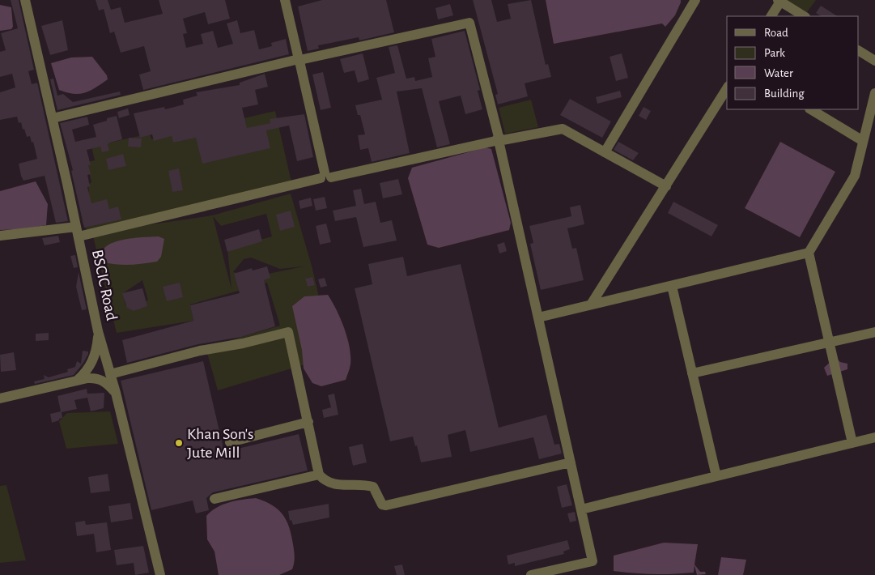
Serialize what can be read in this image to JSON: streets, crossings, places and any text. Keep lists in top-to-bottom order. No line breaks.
{"streets":{"street":["BSCIC Road"]},"places":["Khan Son's Jute Mill"],"legend":["Road","Park","Water","Building"]}
